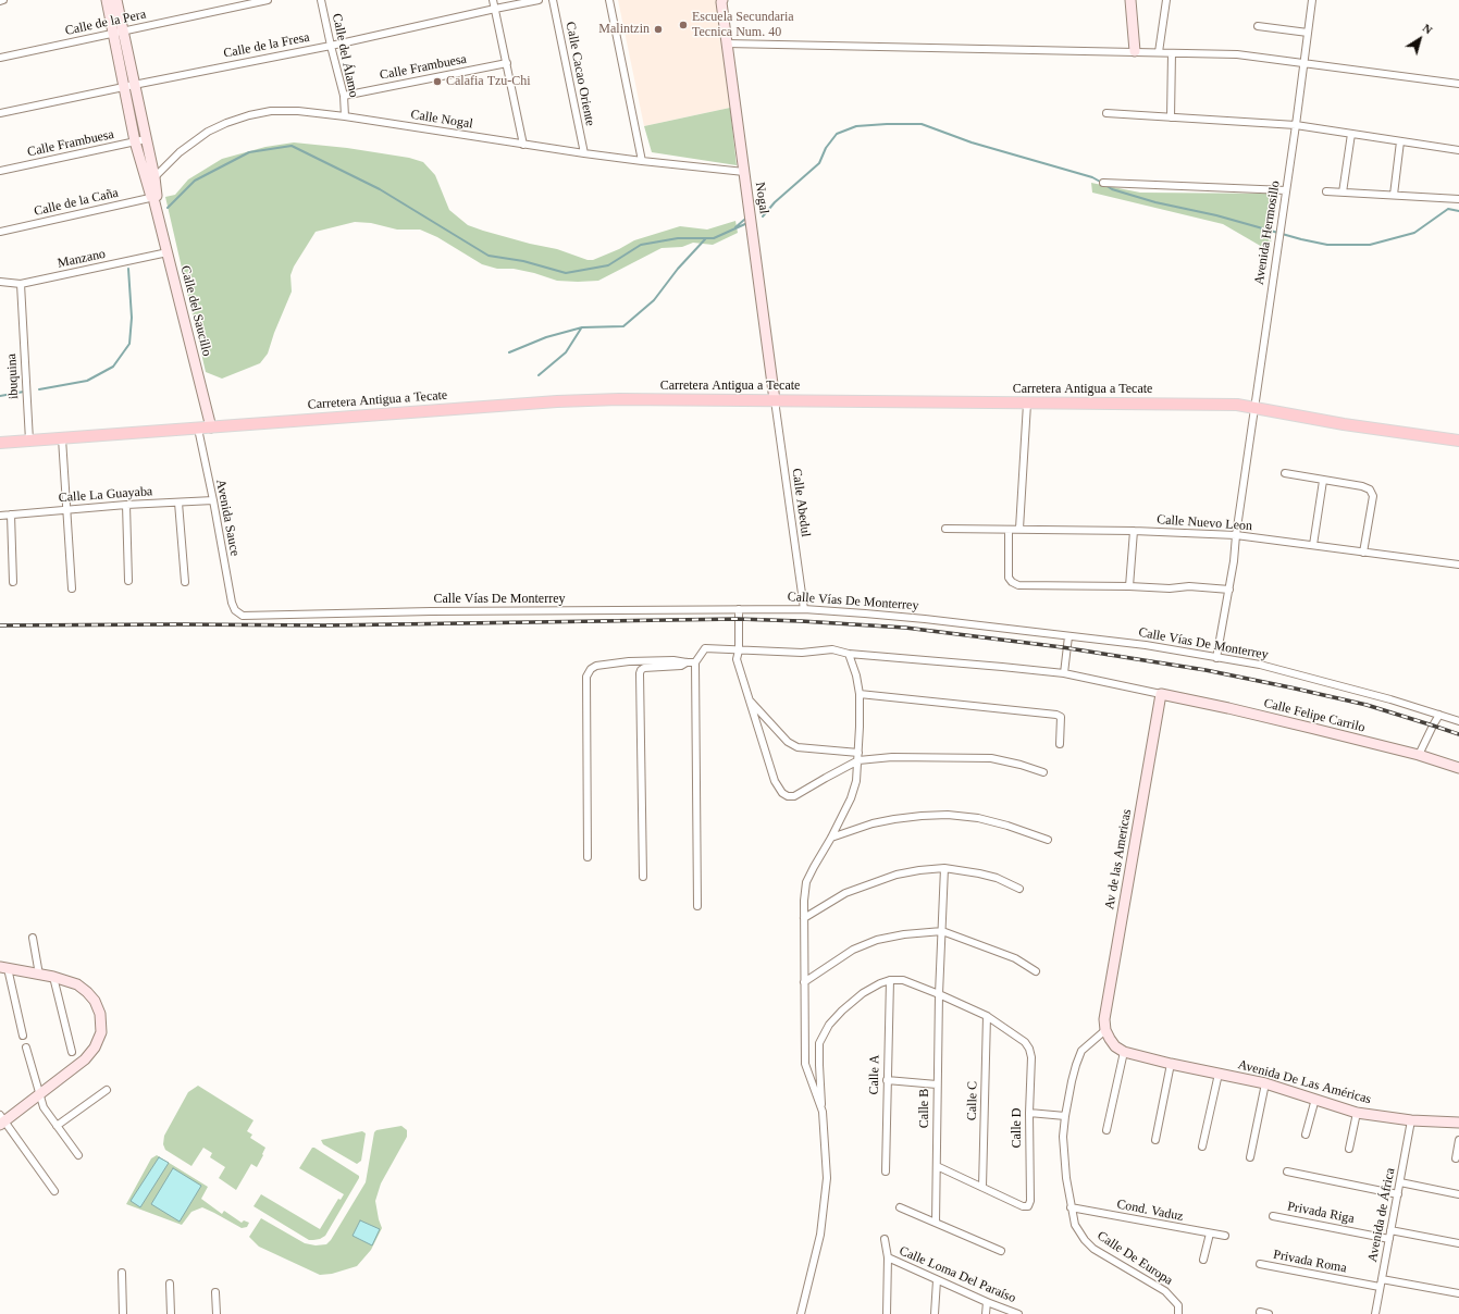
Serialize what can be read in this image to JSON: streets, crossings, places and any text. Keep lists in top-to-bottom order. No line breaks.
{"streets":{"main road":["Carretera Antigua a Tecate"],"street":["Calle de la Pera","Calle de la Fresa","Calle del Álamo","Calle Frambuesa","Calle Cacao Oriente","Calle Nogal","Nogal","Calle de la Caña","Avenida Hermosillo","Manzano","Calle del Saucillo","ibuquina","Calle La Guayaba","Calle Abedul","Avenida Sauce","Calle Nuevo Leon","Calle Vías De Monterrey","Calle Felipe Carrilo","Av de las Americas","Calle A","Avenida De Las Américas","Calle C","Calle B","Calle D","Cond. Vaduz","Privada Riga","Avenida de África","Calle De Europa","Privada Roma","Calle Loma Del Paraíso"]},"crossings":[["Calle de la Pera","Calle del Saucillo"],["Calle de la Fresa","Calle del Álamo"],["Calle de la Fresa","Calle del Saucillo"],["Calle del Álamo","Calle Frambuesa"],["Calle del Álamo","Calle Nogal"],["Calle Frambuesa","Calle del Saucillo"],["Calle Cacao Oriente","Calle Nogal"],["Calle Nogal","Nogal"],["Calle Nogal","Calle del Saucillo"],["Nogal","Carretera Antigua a Tecate"],["Nogal","Calle Abedul"],["Calle de la Caña","Calle del Saucillo"],["Avenida Hermosillo","Carretera Antigua a Tecate"],["Avenida Hermosillo","Calle Nuevo Leon"],["Avenida Hermosillo","Calle Vías De Monterrey"],["Manzano","Calle del Saucillo"],["Manzano","ibuquina"],["Calle del Saucillo","Carretera Antigua a Tecate"],["ibuquina","Carretera Antigua a Tecate"],["Carretera Antigua a Tecate","Calle Abedul"],["Carretera Antigua a Tecate","Avenida Sauce"],["Calle La Guayaba","Avenida Sauce"],["Calle Abedul","Calle Vías De Monterrey"],["Avenida Sauce","Calle Vías De Monterrey"],["Calle Felipe Carrilo","Av de las Americas"],["Av de las Americas","Calle De Europa"],["Avenida De Las Américas","Avenida de África"],["Calle C","Calle D"],["Cond. Vaduz","Calle De Europa"],["Privada Riga","Avenida de África"],["Avenida de África","Privada Roma"]],"places":["Escuela Secundaria Tecnica Num. 40","Malintzin","Calafia Tzu-Chi"],"north":"top right"}
